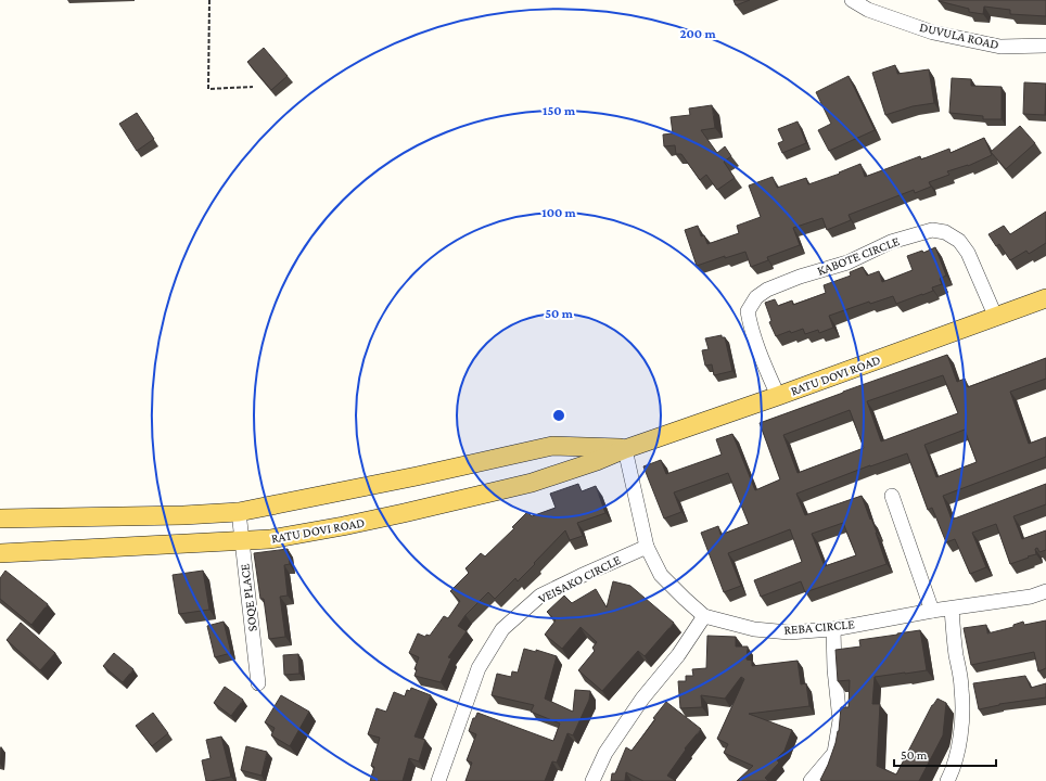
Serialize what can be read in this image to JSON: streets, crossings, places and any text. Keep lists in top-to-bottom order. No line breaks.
{"streets":{"main road":["RATU DOVI ROAD"],"street":["DUVULA ROAD","KABOTE CIRCLE","VEISAKO CIRCLE","SOQE PLACE","REBA CIRCLE"]},"crossings":[["KABOTE CIRCLE","RATU DOVI ROAD"],["RATU DOVI ROAD","SOQE PLACE"],["RATU DOVI ROAD","REBA CIRCLE"],["VEISAKO CIRCLE","REBA CIRCLE"]],"scale_bar":"50 m","rings":["200 m","150 m","100 m","50 m"]}
